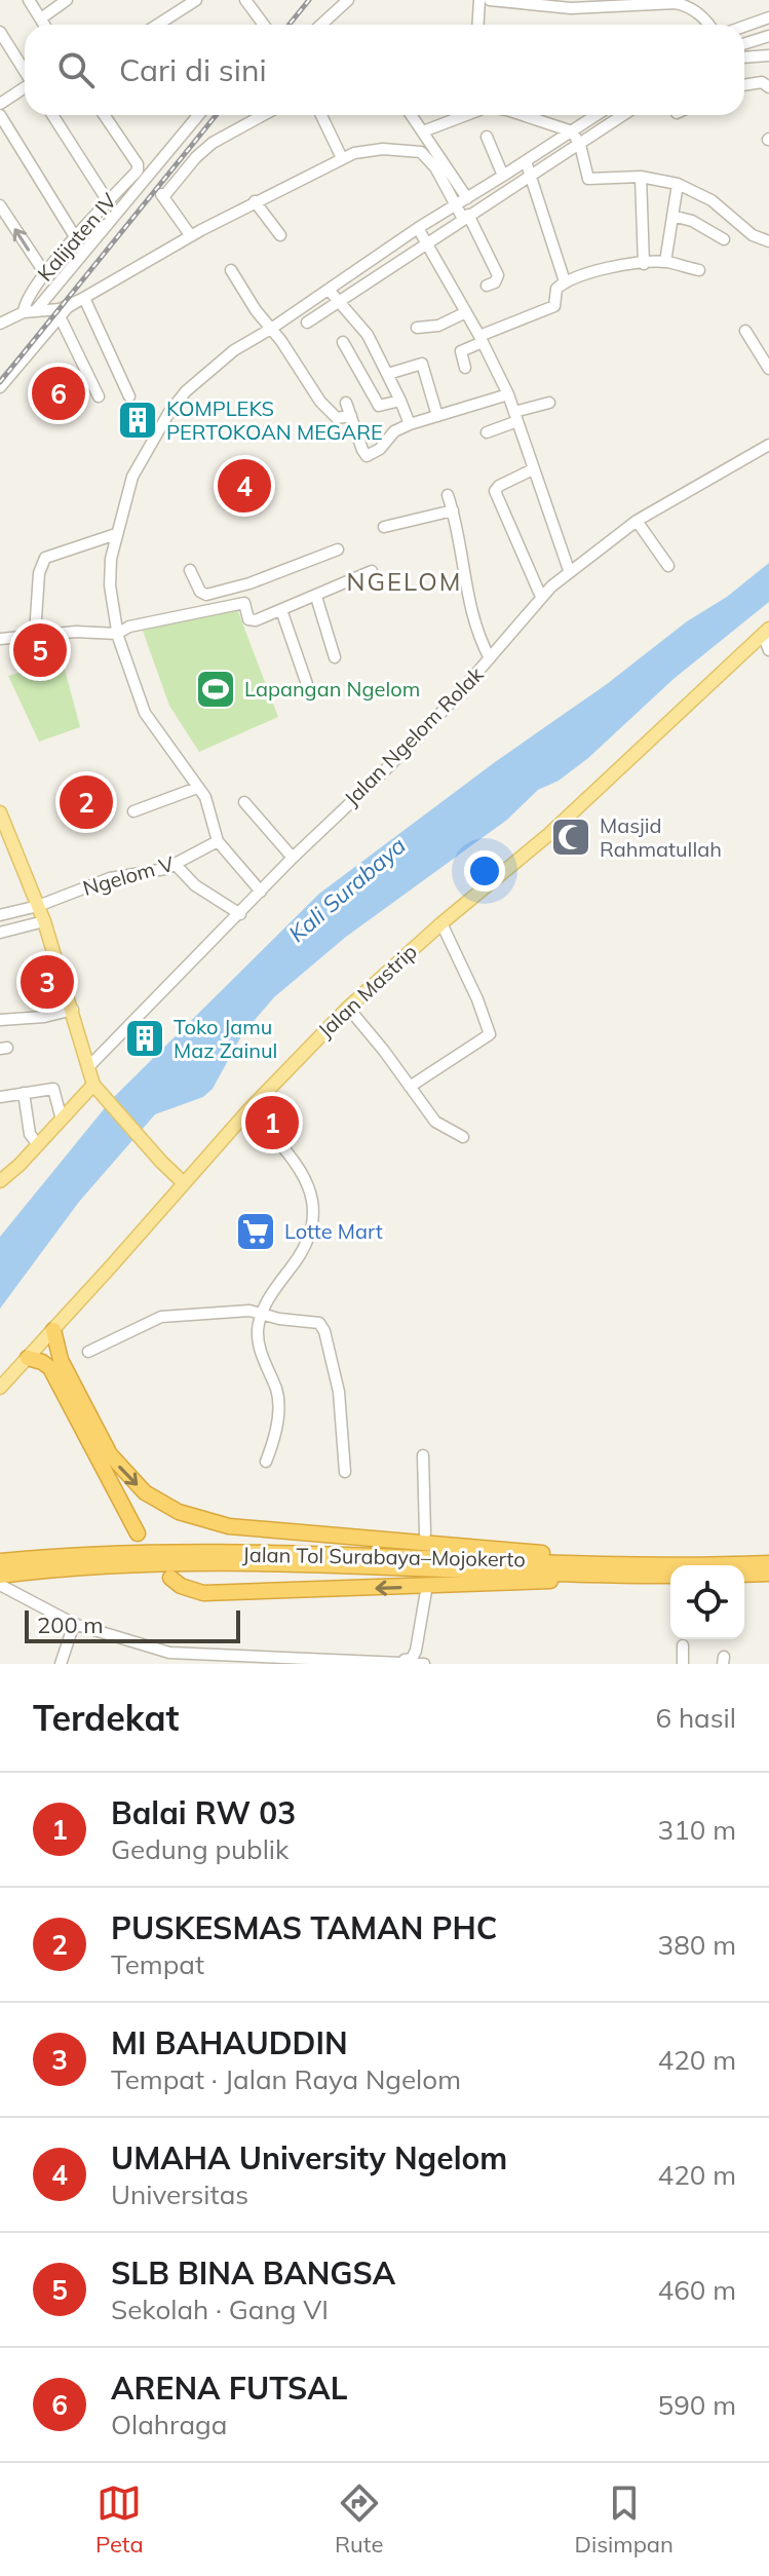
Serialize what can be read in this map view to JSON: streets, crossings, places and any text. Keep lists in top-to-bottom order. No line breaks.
{"streets":{"highway":["Jalan Tol Surabaya–Mojokerto"],"main road":["Jalan Mastrip"],"street":["Kalijaten IV","Jalan Ngelom Rolak","Ngelom V"]},"districts":["NGELOM"],"water":["Kali Surabaya"],"places":{"building":["KOMPLEKS PERTOKOAN MEGARE","Toko Jamu Maz Zainul"],"sports":["Lapangan Ngelom"],"mosque":["Masjid Rahmatullah"],"supermarket":["Lotte Mart"]},"scale_bar":"200 m","page":{"search":"Cari di sini","pins":["6","4","5","2","3","1"],"scale":"200 m","heading":["Terdekat","6 hasil"],"list":[{"mark":"1","name":"Balai RW 03","note":"Gedung publik","value":"310 m"},{"mark":"2","name":"PUSKESMAS TAMAN PHC","note":"Tempat","value":"380 m"},{"mark":"3","name":"MI BAHAUDDIN","note":"Tempat · Jalan Raya Ngelom","value":"420 m"},{"mark":"4","name":"UMAHA University Ngelom","note":"Universitas","value":"420 m"},{"mark":"5","name":"SLB BINA BANGSA","note":"Sekolah · Gang VI","value":"460 m"},{"mark":"6","name":"ARENA FUTSAL","note":"Olahraga","value":"590 m"}],"nav":["Peta","Rute","Disimpan"]}}
